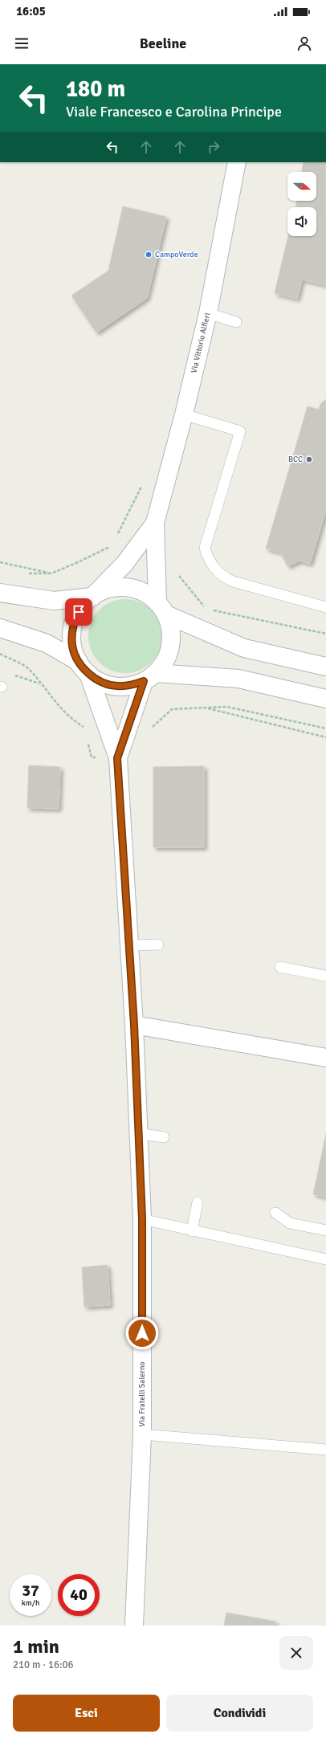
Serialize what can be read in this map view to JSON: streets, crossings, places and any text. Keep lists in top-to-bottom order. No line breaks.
{"streets":{"street":["Via Vittorio Alfieri","Via Fratelli Salerno"]},"crossings":[["Via Vittorio Alfieri","Via Fratelli Salerno"]],"places":["CampoVerde","BCC"],"north":"right","page":{"status":"16:05","header":"Beeline","turn":["180 m","Viale Francesco e Carolina Principe"],"speed":"37 km/h","limit":"40","heading":["1 min","210 m · 16:06"],"buttons":["Esci","Condividi"]}}
